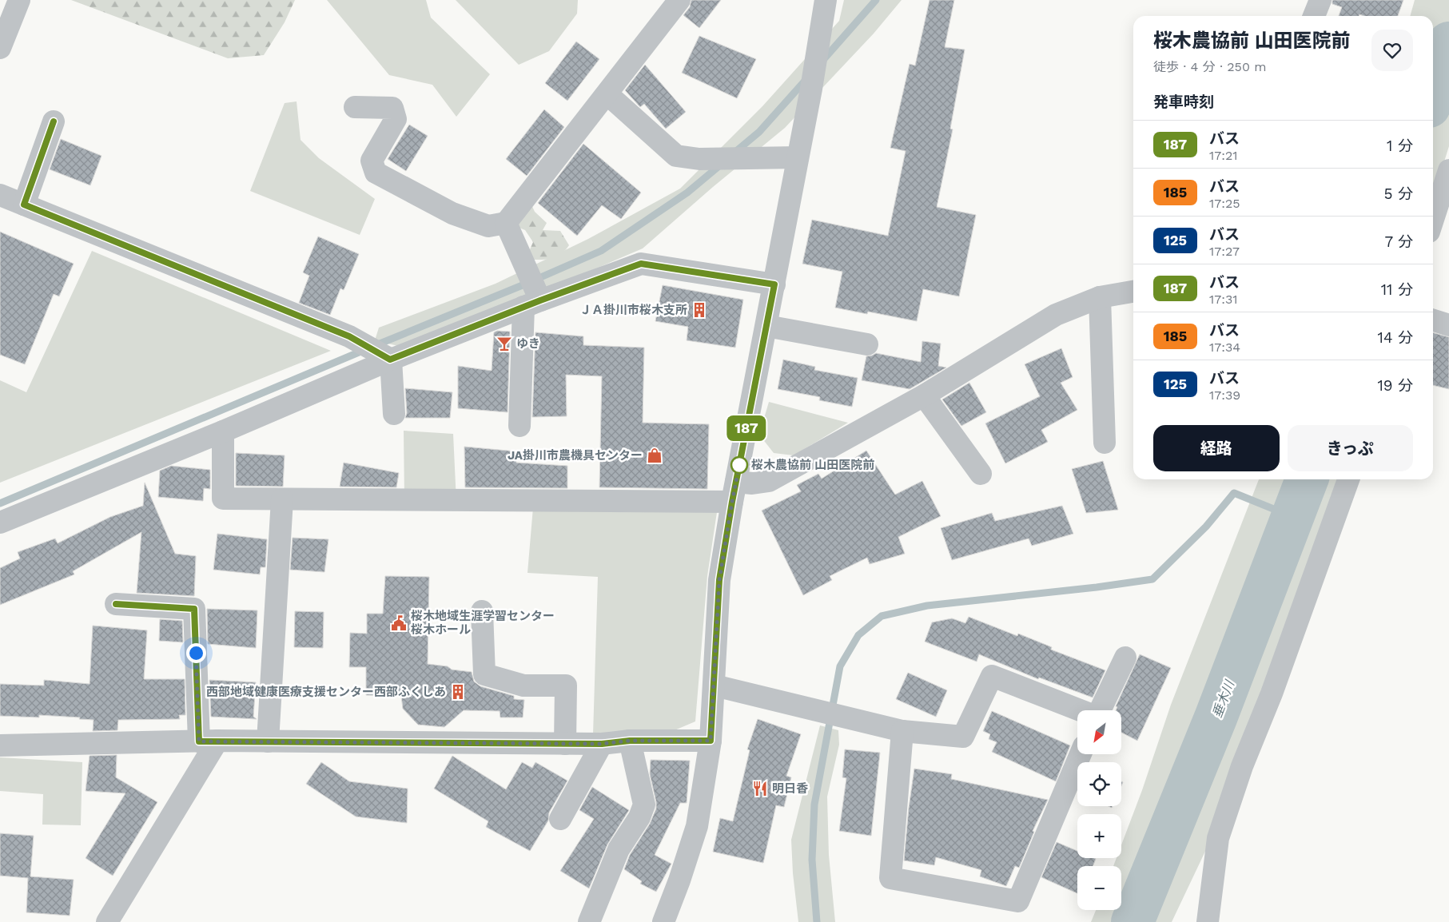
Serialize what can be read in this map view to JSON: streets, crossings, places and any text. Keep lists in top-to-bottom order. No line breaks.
{"water":["垂木川"],"places":{"building":["ＪＡ掛川市桜木支所","西部地域健康医療支援センター西部ふくしあ"],"bar":["ゆき"],"shop":["JA掛川市農機具センター"],"other":["桜木農協前 山田医院前"],"public building":["桜木地域生涯学習センター 桜木ホール"],"restaurant":["明日香"]},"lines":["bus line 187"],"north":"bottom left","page":{"on_map":"187","heading":[["桜木農協前 山田医院前","徒歩 · 4 分 · 250 m"],"発車時刻"],"list":[{"mark":"187","name":"バス","note":"17:21","value":"1 分"},{"mark":"185","name":"バス","note":"17:25","value":"5 分"},{"mark":"125","name":"バス","note":"17:27","value":"7 分"},{"mark":"187","name":"バス","note":"17:31","value":"11 分"},{"mark":"185","name":"バス","note":"17:34","value":"14 分"},{"mark":"125","name":"バス","note":"17:39","value":"19 分"}],"buttons":["経路","きっぷ"],"map_buttons":["+","−"]}}
